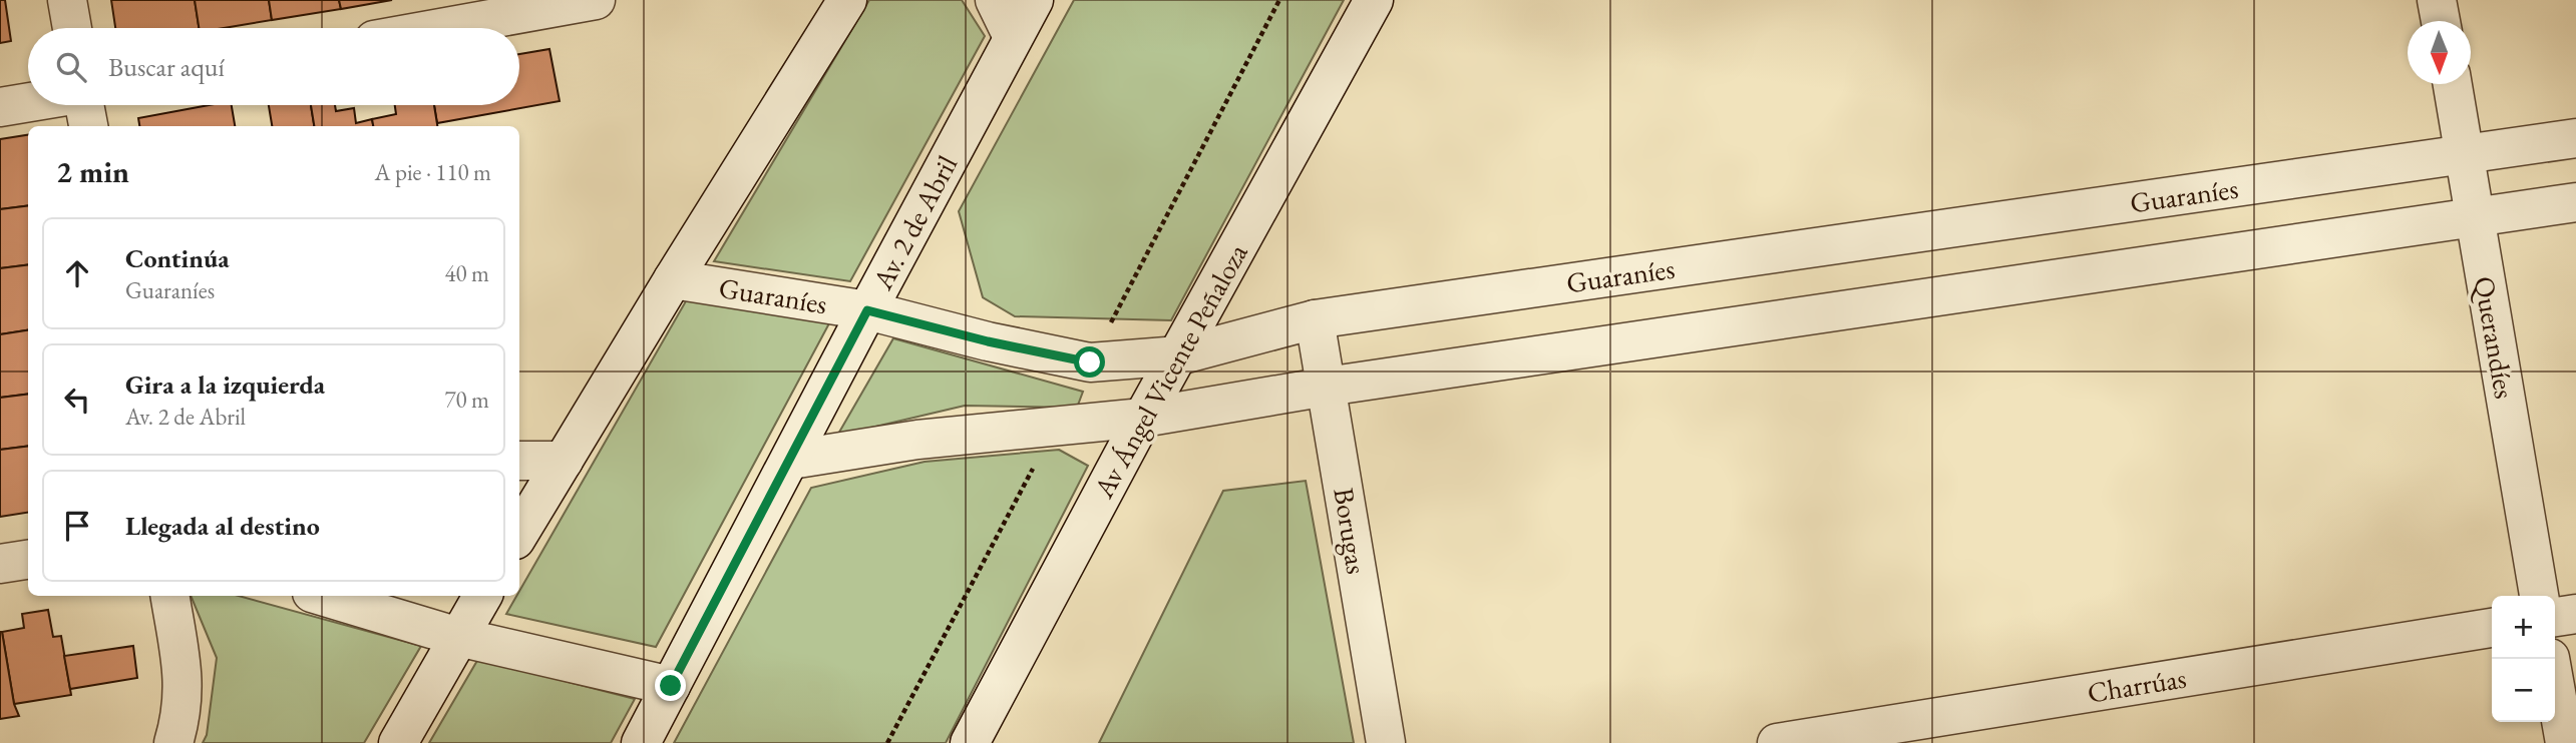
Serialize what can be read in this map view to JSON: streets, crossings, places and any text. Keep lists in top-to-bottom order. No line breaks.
{"streets":{"street":["Guaraníes","Av. 2 de Abril","Querandíes","Av Ángel Vicente Peñaloza","Borugas","Charrúas"]},"crossings":[["Guaraníes","Av. 2 de Abril"],["Guaraníes","Querandíes"],["Guaraníes","Av Ángel Vicente Peñaloza"],["Guaraníes","Borugas"]],"north":"bottom","page":{"search":"Buscar aquí","heading":["2 min","A pie · 110 m"],"list":[["Continúa","Guaraníes","40 m"],["Gira a la izquierda","Av. 2 de Abril","70 m"],"Llegada al destino"],"map_buttons":["+","−"]}}
